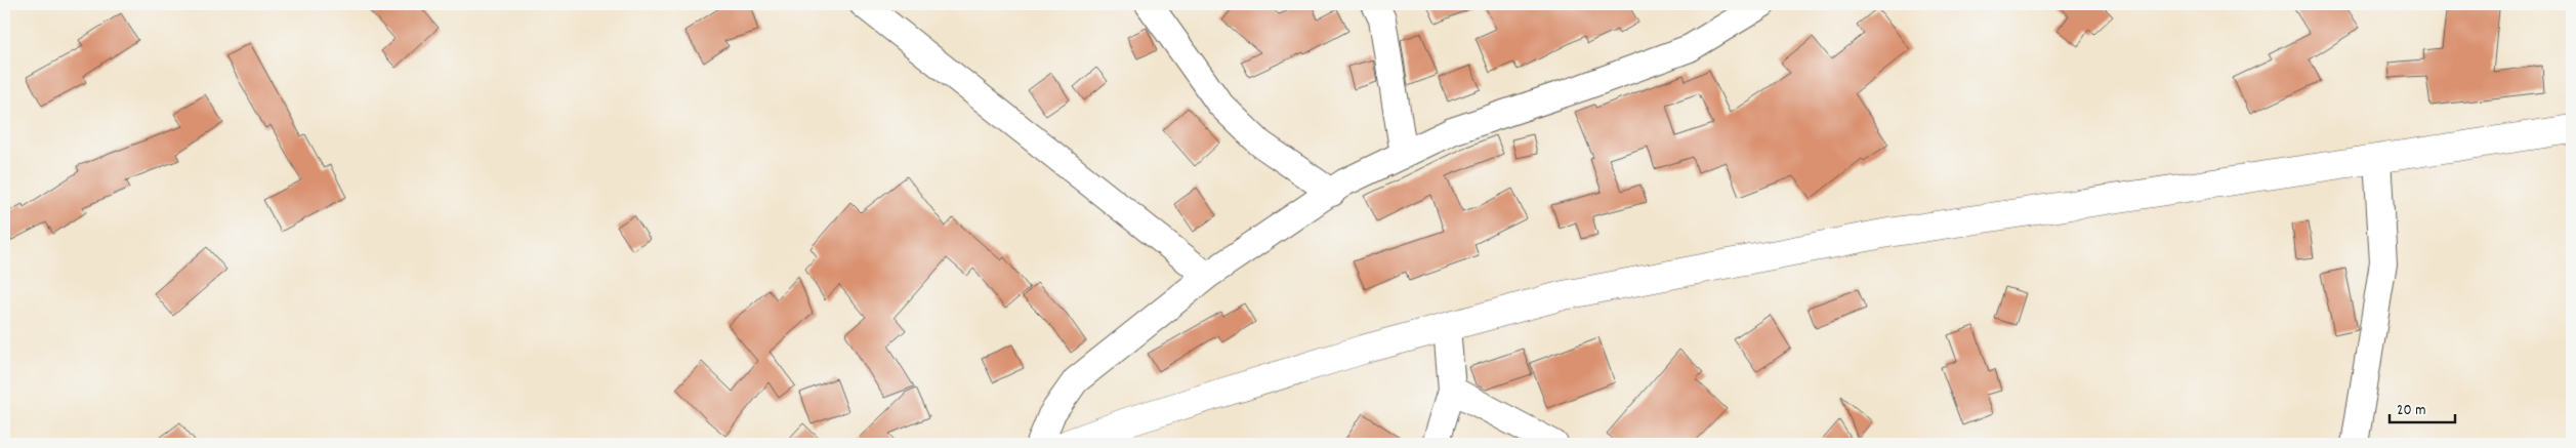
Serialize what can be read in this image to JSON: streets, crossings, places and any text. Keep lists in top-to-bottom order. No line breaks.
{"scale_bar":"20 m"}
